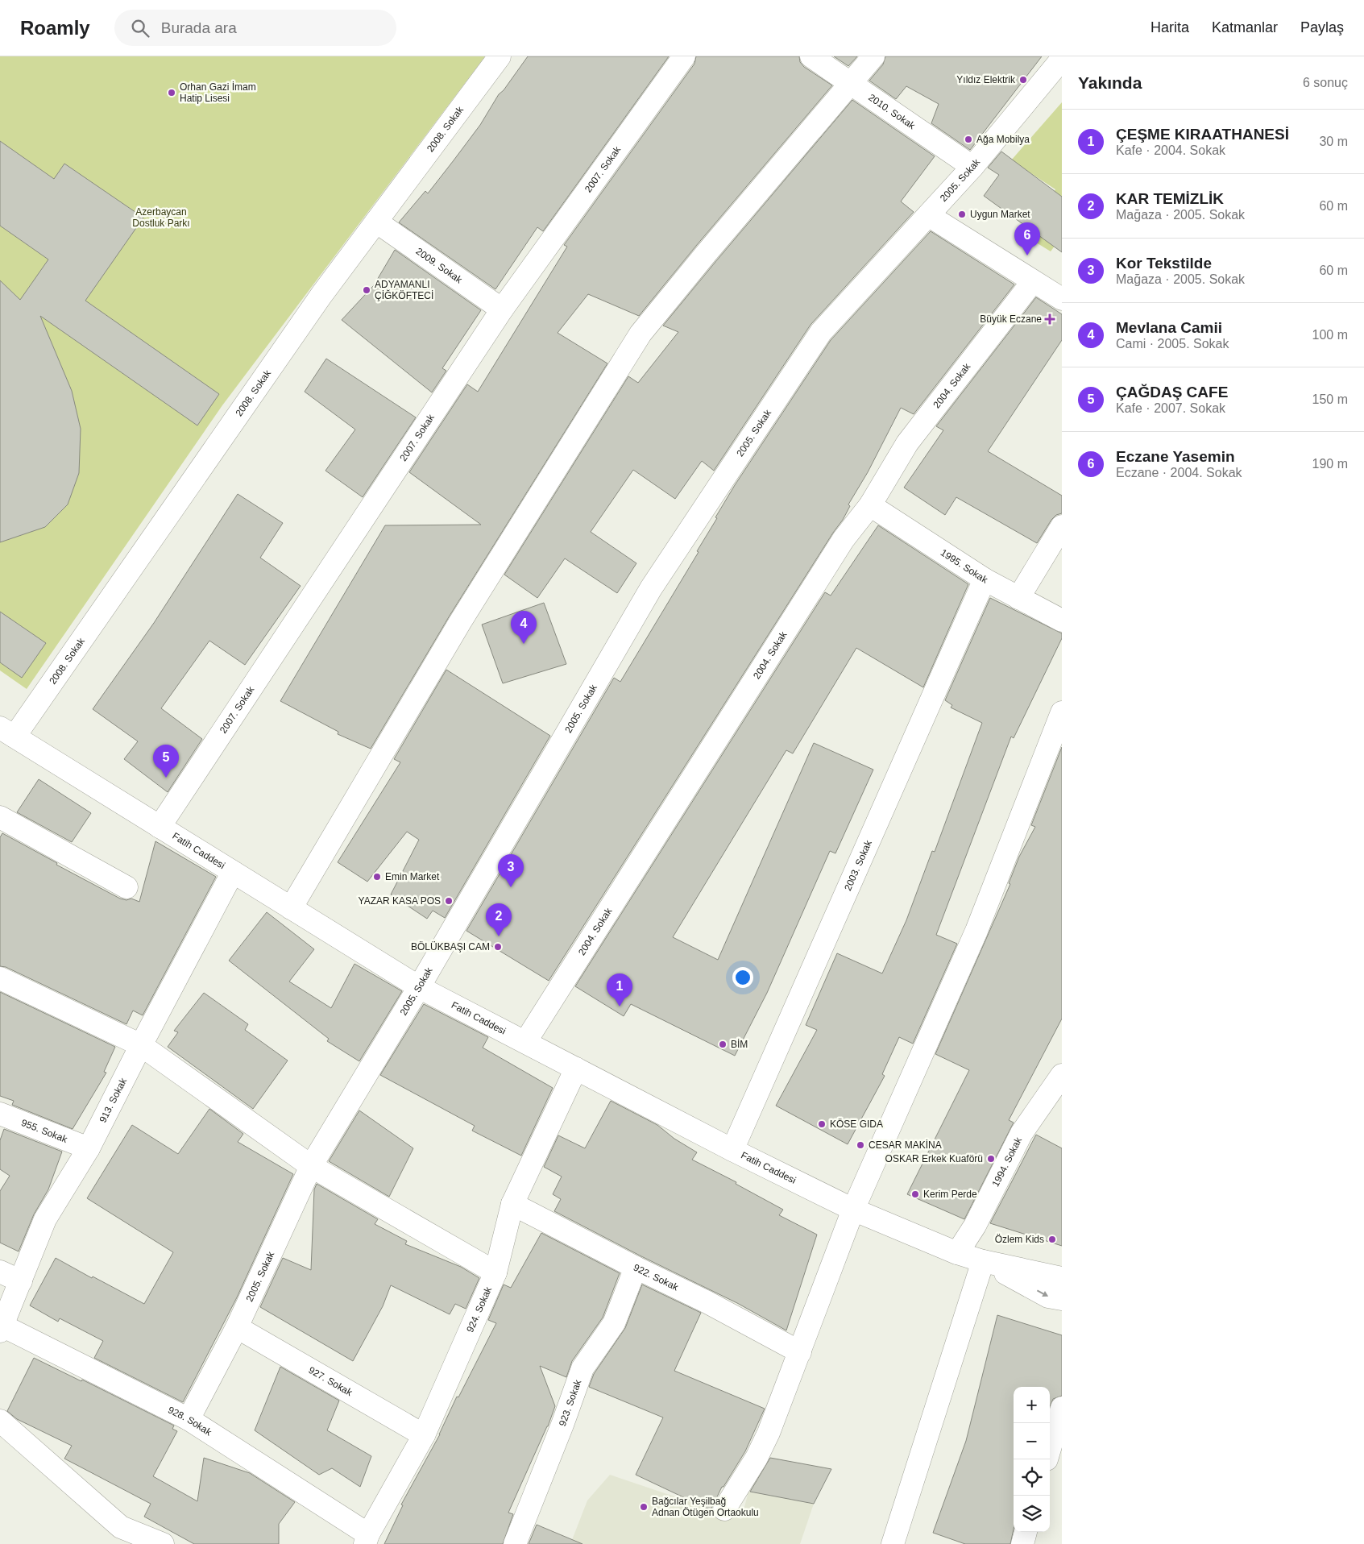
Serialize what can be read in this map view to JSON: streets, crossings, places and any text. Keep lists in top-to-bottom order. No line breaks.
{"streets":{"street":["2010. Sokak","2008. Sokak","2007. Sokak","2005. Sokak","2009. Sokak","2004. Sokak","1995. Sokak","Fatih Caddesi","2003. Sokak","913. Sokak","955. Sokak","1994. Sokak","922. Sokak","924. Sokak","927. Sokak","923. Sokak","928. Sokak"]},"crossings":[["2010. Sokak","2005. Sokak"],["2008. Sokak","2009. Sokak"],["2008. Sokak","Fatih Caddesi"],["2007. Sokak","2009. Sokak"],["2007. Sokak","Fatih Caddesi"],["2005. Sokak","Fatih Caddesi"],["2005. Sokak","927. Sokak"],["2005. Sokak","928. Sokak"],["2004. Sokak","1995. Sokak"],["2004. Sokak","Fatih Caddesi"],["1995. Sokak","2003. Sokak"],["Fatih Caddesi","2003. Sokak"],["Fatih Caddesi","913. Sokak"],["Fatih Caddesi","1994. Sokak"],["Fatih Caddesi","924. Sokak"],["913. Sokak","955. Sokak"],["913. Sokak","928. Sokak"],["922. Sokak","924. Sokak"],["922. Sokak","923. Sokak"],["924. Sokak","927. Sokak"],["924. Sokak","928. Sokak"]],"parks":["Azerbaycan Dostluk Parkı"],"places":{"other":["Yıldız Elektrik","Orhan Gazi İmam Hatip Lisesi","Ağa Mobilya","Uygun Market","ADYAMANLI ÇİĞKÖFTECİ","Emin Market","YAZAR KASA POS","BÖLÜKBAŞI CAM","BİM","KÖSE GIDA","CESAR MAKİNA","OSKAR Erkek Kuaförü","Kerim Perde","Özlem Kids","Bağcılar Yeşilbağ Adnan Ötügen Ortaokulu"],"health":["Büyük Eczane"]},"page":{"header":"Roamly","search":"Burada ara","nav":["Harita","Katmanlar","Paylaş"],"heading":["Yakında","6 sonuç"],"list":[{"mark":"1","name":"ÇEŞME KIRAATHANESİ","note":"Kafe · 2004. Sokak","value":"30 m"},{"mark":"2","name":"KAR TEMİZLİK","note":"Mağaza · 2005. Sokak","value":"60 m"},{"mark":"3","name":"Kor Tekstilde","note":"Mağaza · 2005. Sokak","value":"60 m"},{"mark":"4","name":"Mevlana Camii","note":"Cami · 2005. Sokak","value":"100 m"},{"mark":"5","name":"ÇAĞDAŞ CAFE","note":"Kafe · 2007. Sokak","value":"150 m"},{"mark":"6","name":"Eczane Yasemin","note":"Eczane · 2004. Sokak","value":"190 m"}],"pins":["6","4","5","3","2","1"],"map_buttons":["+","−"]}}
